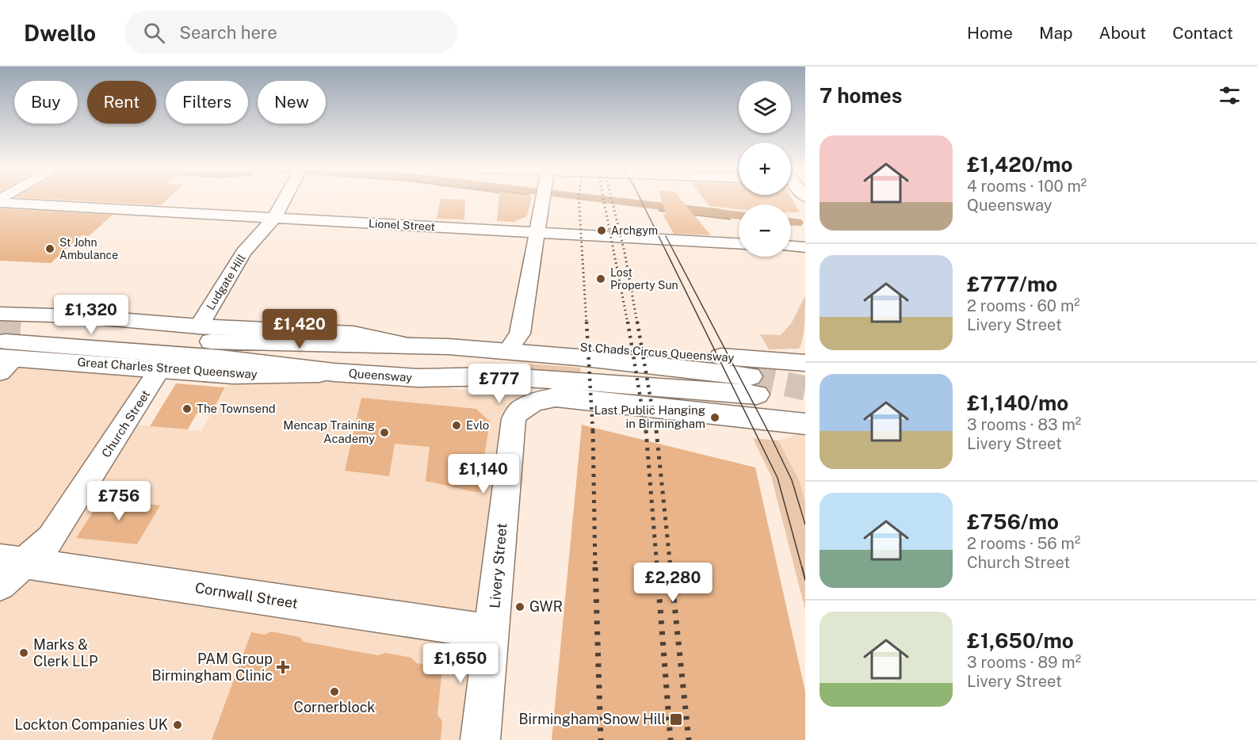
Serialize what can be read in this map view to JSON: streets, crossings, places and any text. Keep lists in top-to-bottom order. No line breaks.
{"streets":{"main road":["St Chads Circus Queensway","Great Charles Street Queensway","Queensway"],"street":["Lionel Street","Ludgate Hill","Church Street","Livery Street","Cornwall Street"]},"crossings":[["Lionel Street","Ludgate Hill"],["St Chads Circus Queensway","Queensway"],["Great Charles Street Queensway","Queensway"],["Great Charles Street Queensway","Church Street"],["Church Street","Cornwall Street"],["Livery Street","Cornwall Street"]],"places":{"other":["Archgym","St John Ambulance","Lost Property Sun","The Townsend","Last Public Hanging in Birmingham","Evlo","Mencap Training Academy","GWR","Marks & Clerk LLP","Cornerblock","Lockton Companies UK"],"health":["PAM Group Birmingham Clinic"],"transit":["Birmingham Snow Hill"]},"page":{"header":"Dwello","search":"Search here","nav":["Home","Map","About","Contact"],"heading":"7 homes","map_buttons":["+","−"],"chip":["Buy","Rent","Filters","New"],"list":[{"name":"£1,420/mo","note":"4 rooms · 100 m² · Queensway"},{"name":"£777/mo","note":"2 rooms · 60 m² · Livery Street"},{"name":"£1,140/mo","note":"3 rooms · 83 m² · Livery Street"},{"name":"£756/mo","note":"2 rooms · 56 m² · Church Street"},{"name":"£1,650/mo","note":"3 rooms · 89 m² · Livery Street"}],"price":["£1,320","£1,420","£777","£1,140","£756","£2,280","£1,650"]}}
